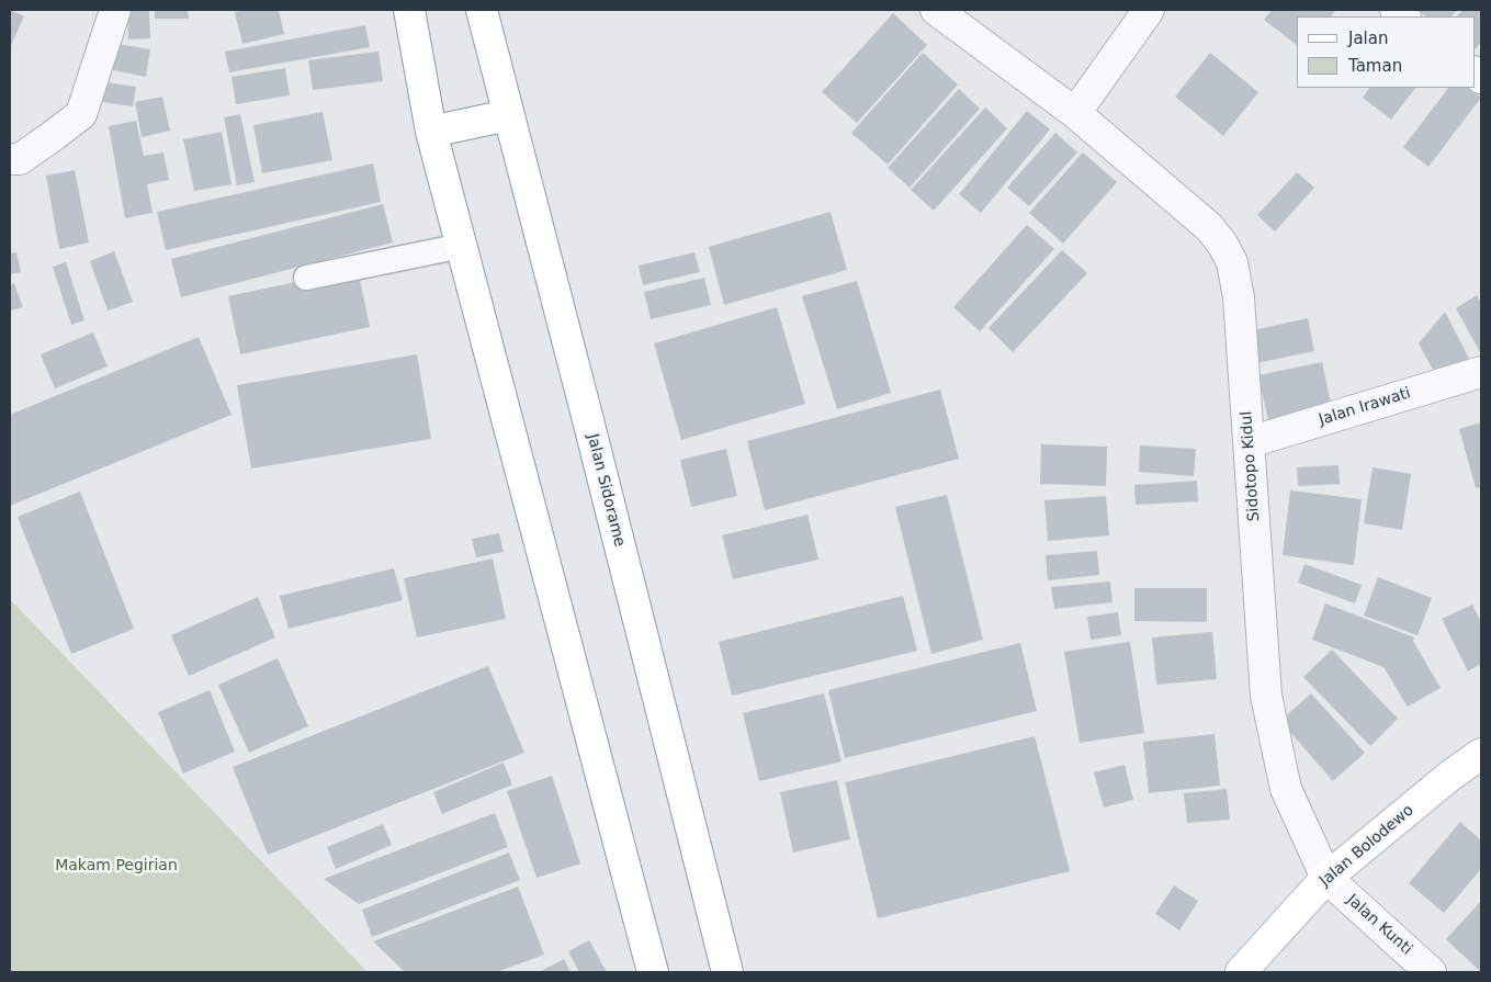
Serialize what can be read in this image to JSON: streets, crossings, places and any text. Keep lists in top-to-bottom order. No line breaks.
{"streets":{"main road":["Jalan Sidorame","Jalan Bolodewo"],"street":["Jalan Irawati","Sidotopo Kidul","Jalan Kunti"]},"crossings":[["Jalan Irawati","Sidotopo Kidul"],["Sidotopo Kidul","Jalan Bolodewo"],["Sidotopo Kidul","Jalan Kunti"],["Jalan Bolodewo","Jalan Kunti"]],"parks":["Makam Pegirian"],"legend":["Jalan","Taman"]}
